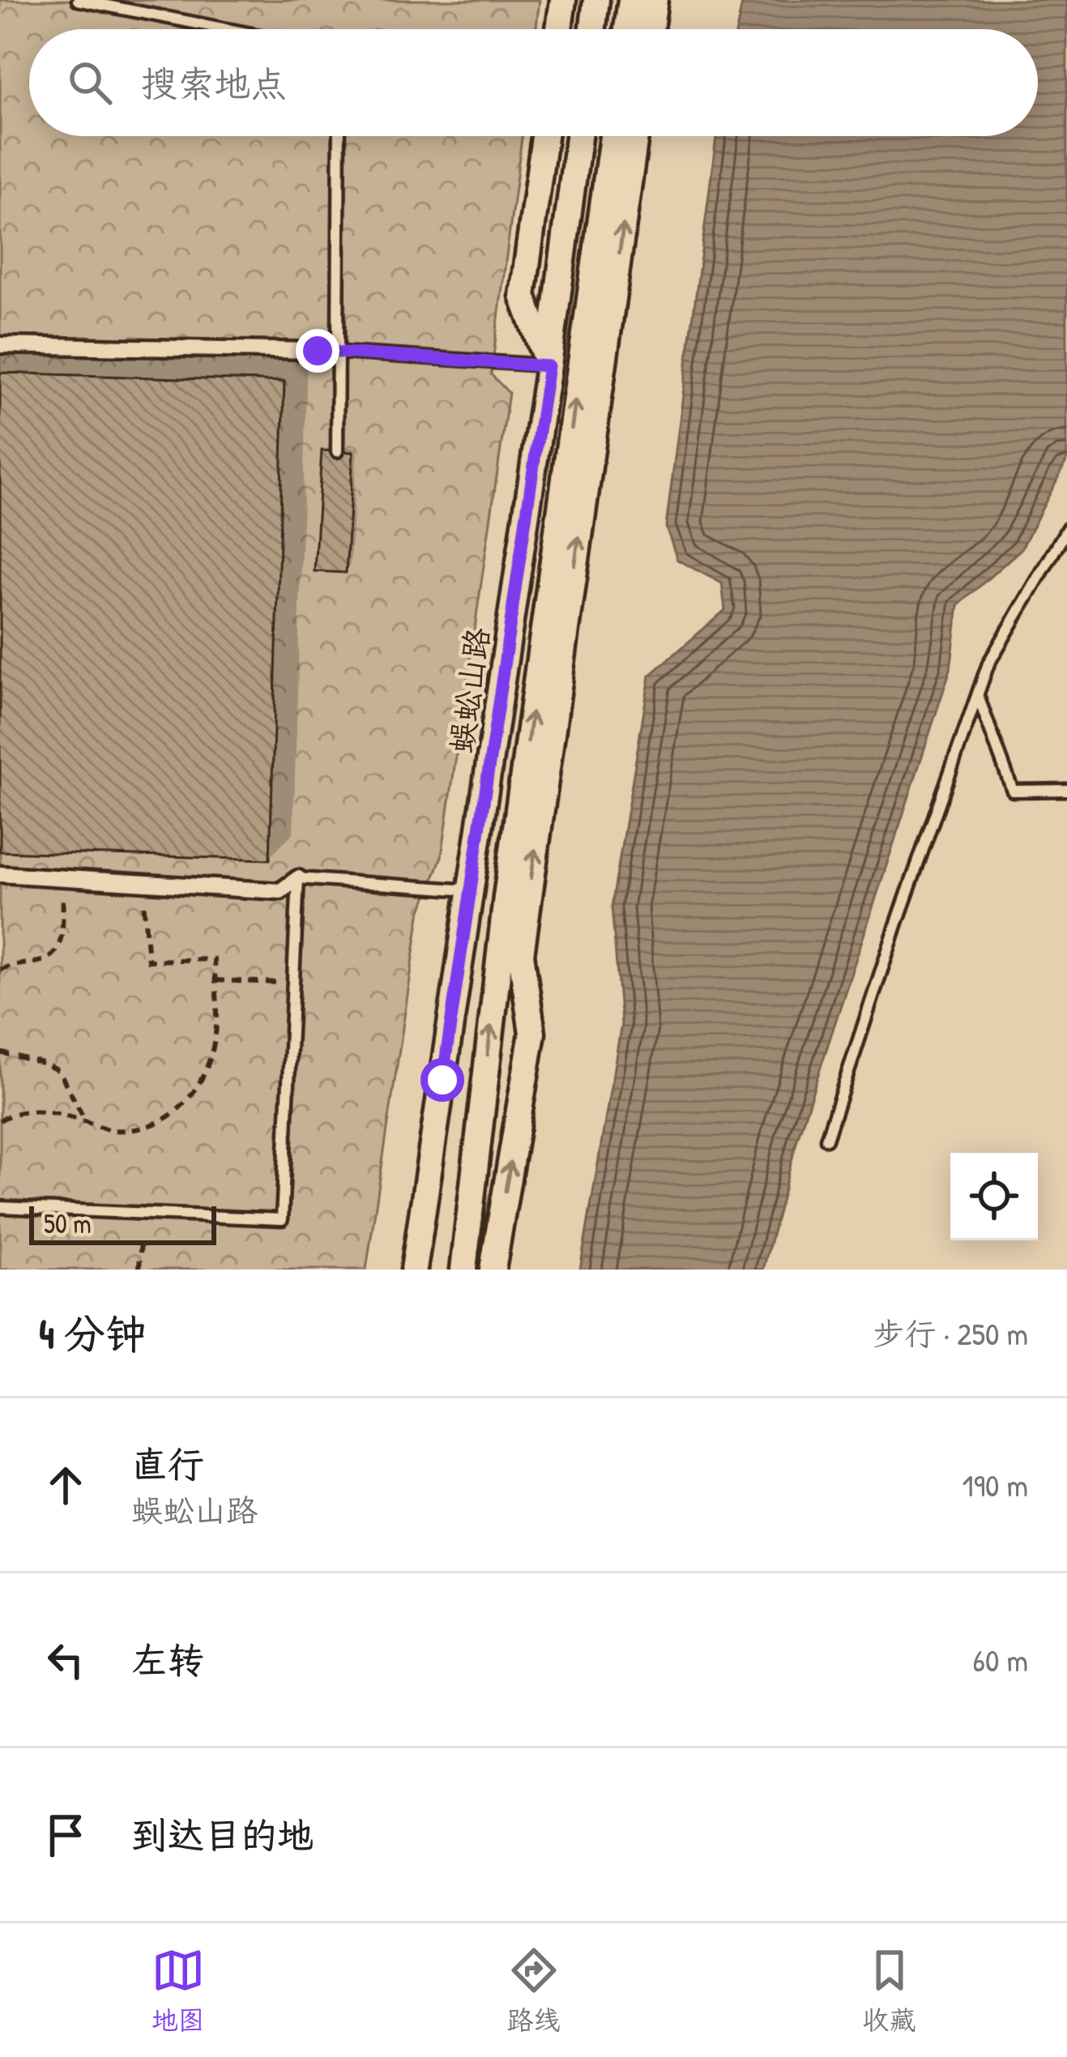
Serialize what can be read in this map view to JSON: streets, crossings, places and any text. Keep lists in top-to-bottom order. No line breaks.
{"streets":{"street":["蜈蚣山路"]},"scale_bar":"50 m","page":{"search":"搜索地点","scale":"50 m","heading":["4 分钟","步行 · 250 m"],"list":[["直行","蜈蚣山路","190 m"],["左转","60 m"],"到达目的地"],"nav":["地图","路线","收藏"]}}
